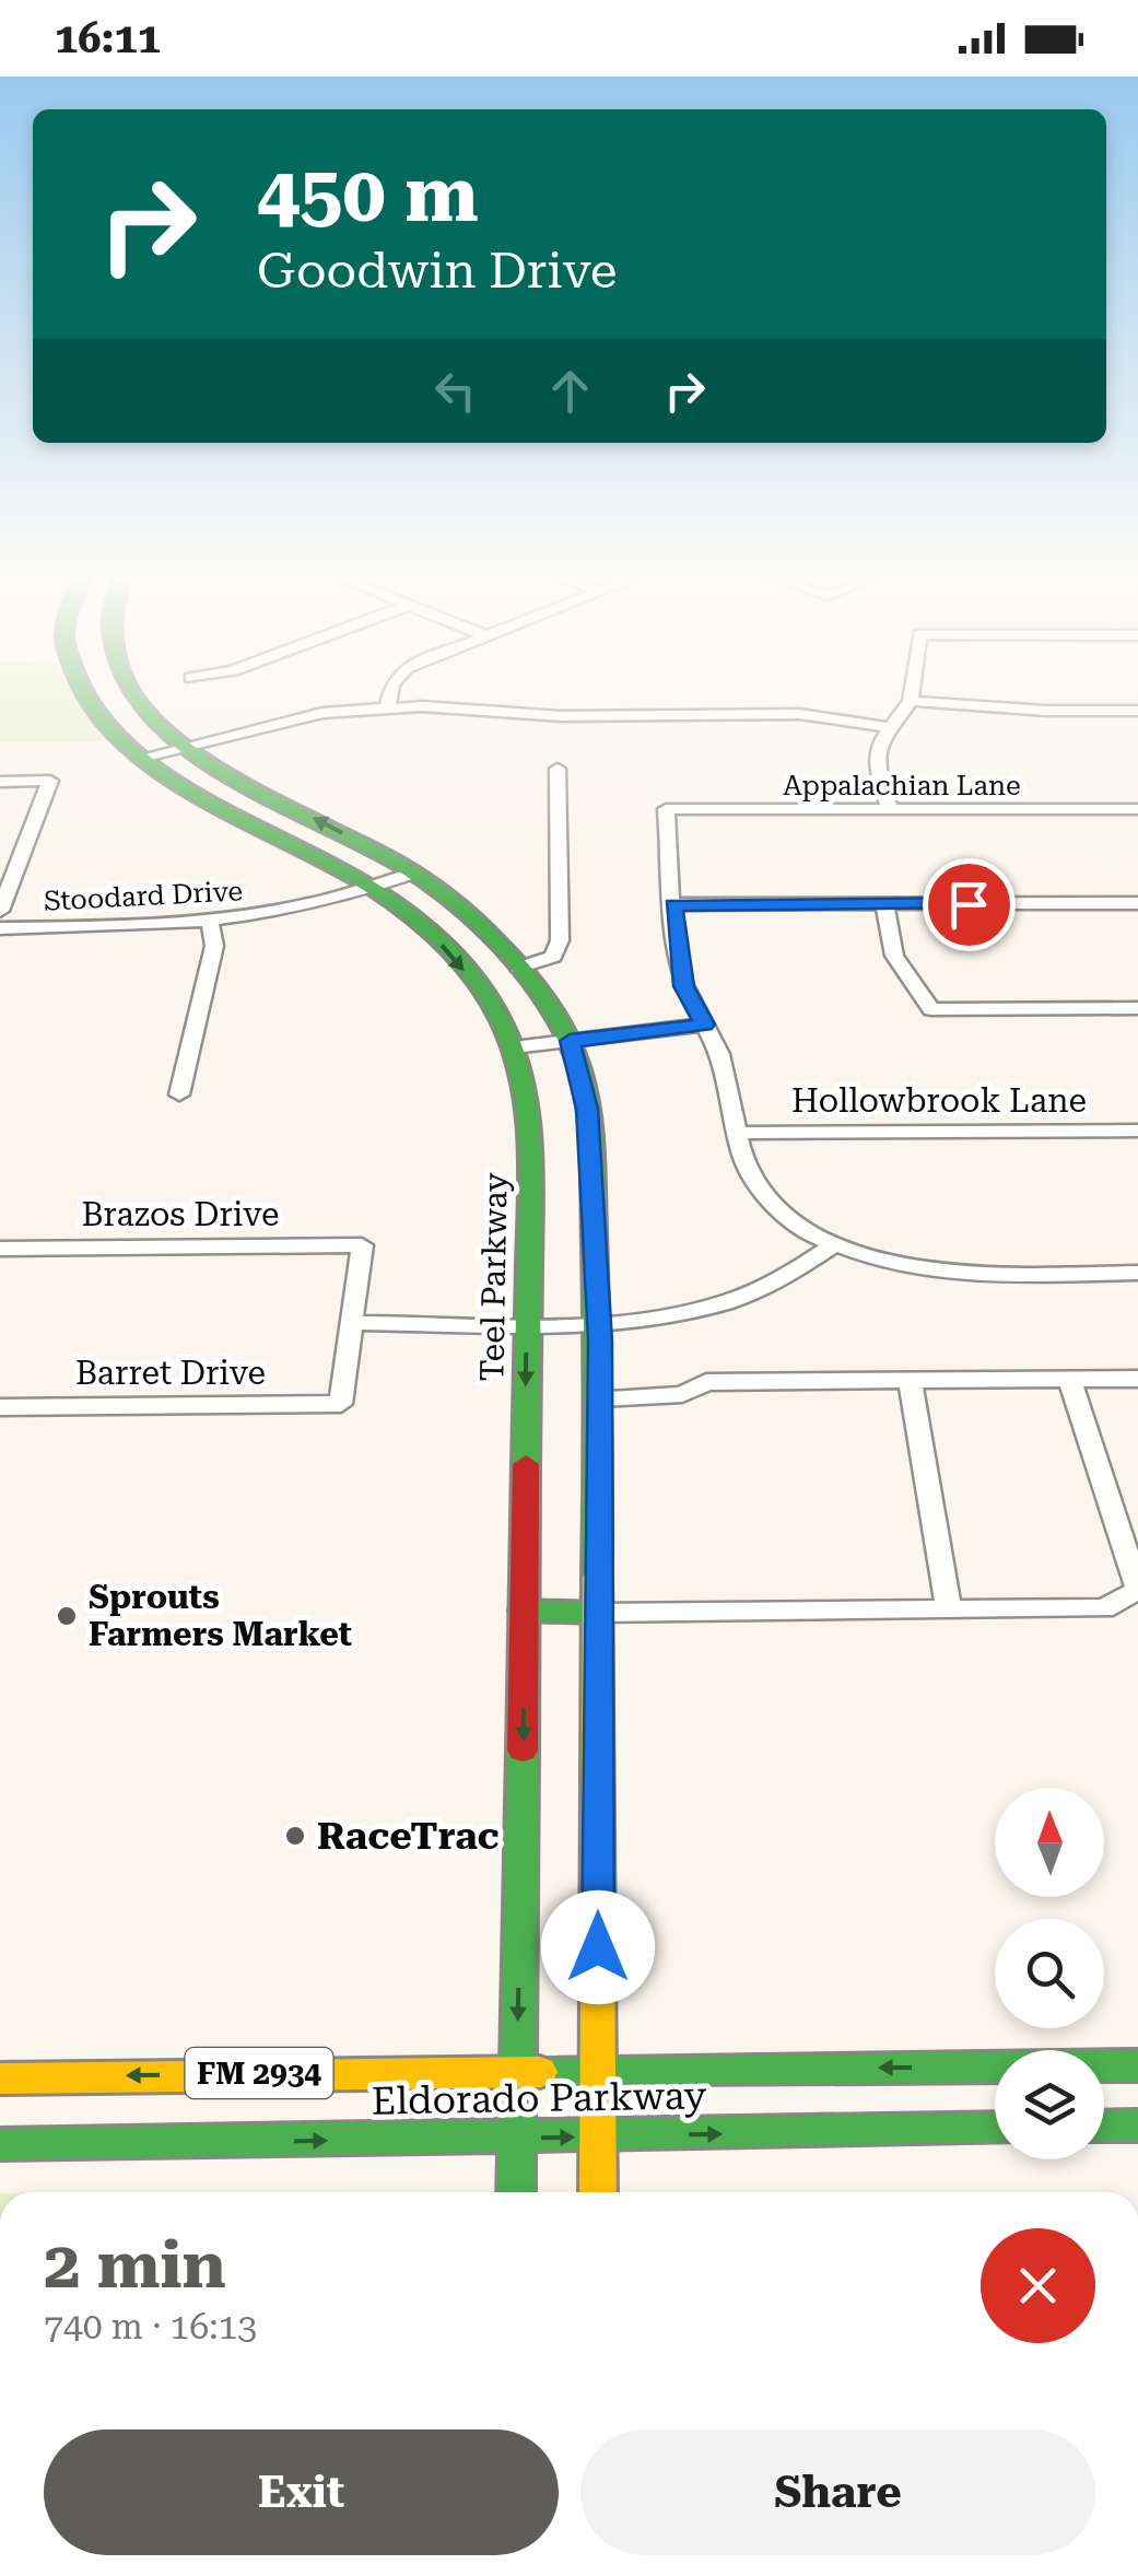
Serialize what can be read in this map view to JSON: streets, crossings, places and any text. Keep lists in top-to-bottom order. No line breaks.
{"streets":{"main road":["Teel Parkway","FM 2934","Eldorado Parkway"],"street":["Appalachian Lane","Stoodard Drive","Hollowbrook Lane","Brazos Drive","Barret Drive"]},"crossings":[["Stoodard Drive","Teel Parkway"],["Brazos Drive","Barret Drive"],["Teel Parkway","Eldorado Parkway"]],"places":["Sprouts Farmers Market","RaceTrac"],"north":"top","page":{"status":"16:11","turn":["450 m","Goodwin Drive"],"heading":["2 min","740 m · 16:13"],"buttons":["Exit","Share"]}}
